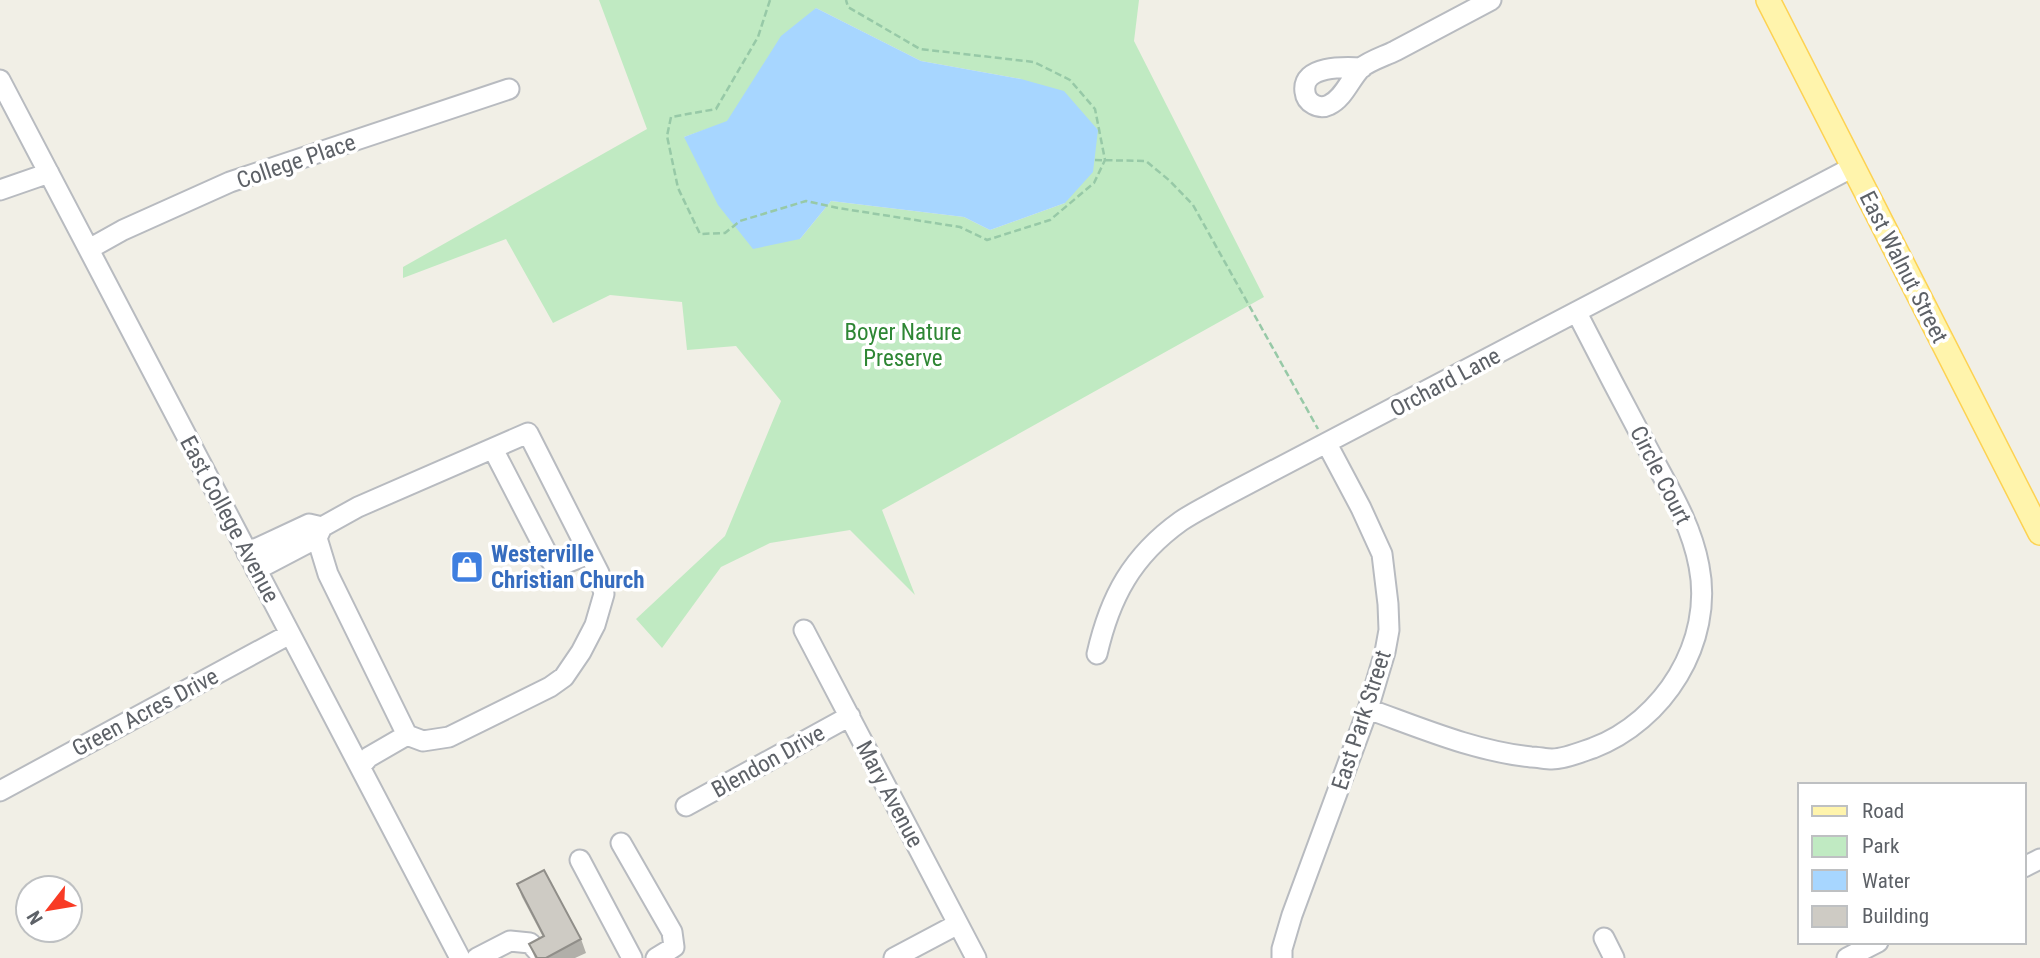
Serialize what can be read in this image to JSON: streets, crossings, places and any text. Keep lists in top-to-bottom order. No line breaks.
{"streets":{"main road":["East Walnut Street"],"street":["College Place","Orchard Lane","Circle Court","East College Avenue","Green Acres Drive","East Park Street","Blendon Drive","Mary Avenue"]},"crossings":[["College Place","East College Avenue"],["East Walnut Street","Orchard Lane"],["Orchard Lane","Circle Court"],["Orchard Lane","East Park Street"],["Circle Court","East Park Street"],["East College Avenue","Green Acres Drive"],["Blendon Drive","Mary Avenue"]],"parks":["Boyer Nature Preserve"],"places":{"shop":["Westerville Christian Church"]},"legend":["Road","Park","Water","Building"],"north":"bottom left"}
